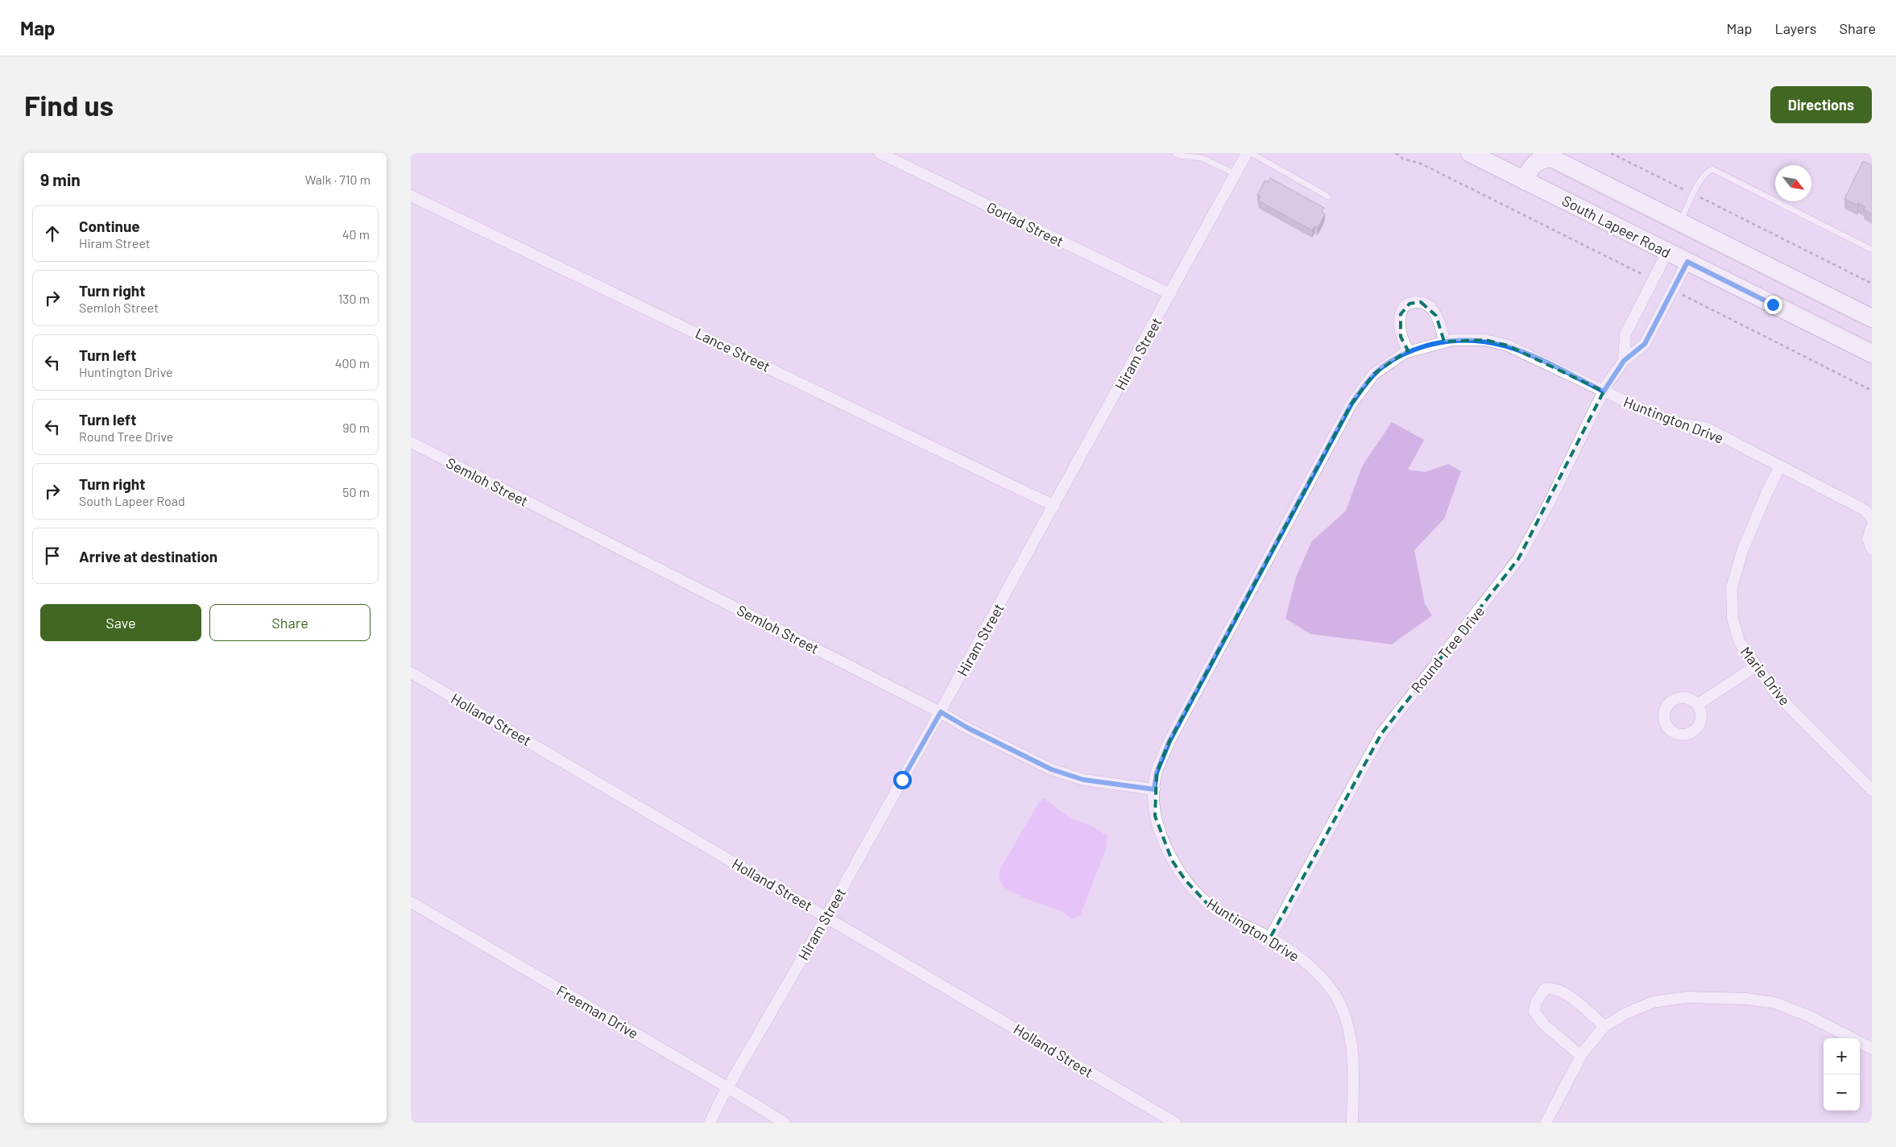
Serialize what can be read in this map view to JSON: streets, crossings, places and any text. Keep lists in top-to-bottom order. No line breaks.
{"streets":{"main road":["South Lapeer Road"],"street":["Gorlad Street","Lance Street","Hiram Street","Huntington Drive","Semloh Street","Round Tree Drive","Marie Drive","Holland Street","Freeman Drive"]},"crossings":[["Gorlad Street","Hiram Street"],["South Lapeer Road","Round Tree Drive"],["Lance Street","Hiram Street"],["Hiram Street","Semloh Street"],["Hiram Street","Holland Street"],["Hiram Street","Freeman Drive"],["Huntington Drive","Semloh Street"],["Huntington Drive","Round Tree Drive"],["Huntington Drive","Marie Drive"]],"north":"bottom right","page":{"header":"Map","nav":["Map","Layers","Share"],"buttons":["Directions",["Save","Share"]],"title":"Find us","heading":["9 min","Walk · 710 m"],"list":[["Continue","Hiram Street","40 m"],["Turn right","Semloh Street","130 m"],["Turn left","Huntington Drive","400 m"],["Turn left","Round Tree Drive","90 m"],["Turn right","South Lapeer Road","50 m"],"Arrive at destination"],"map_buttons":["+","−"]}}
